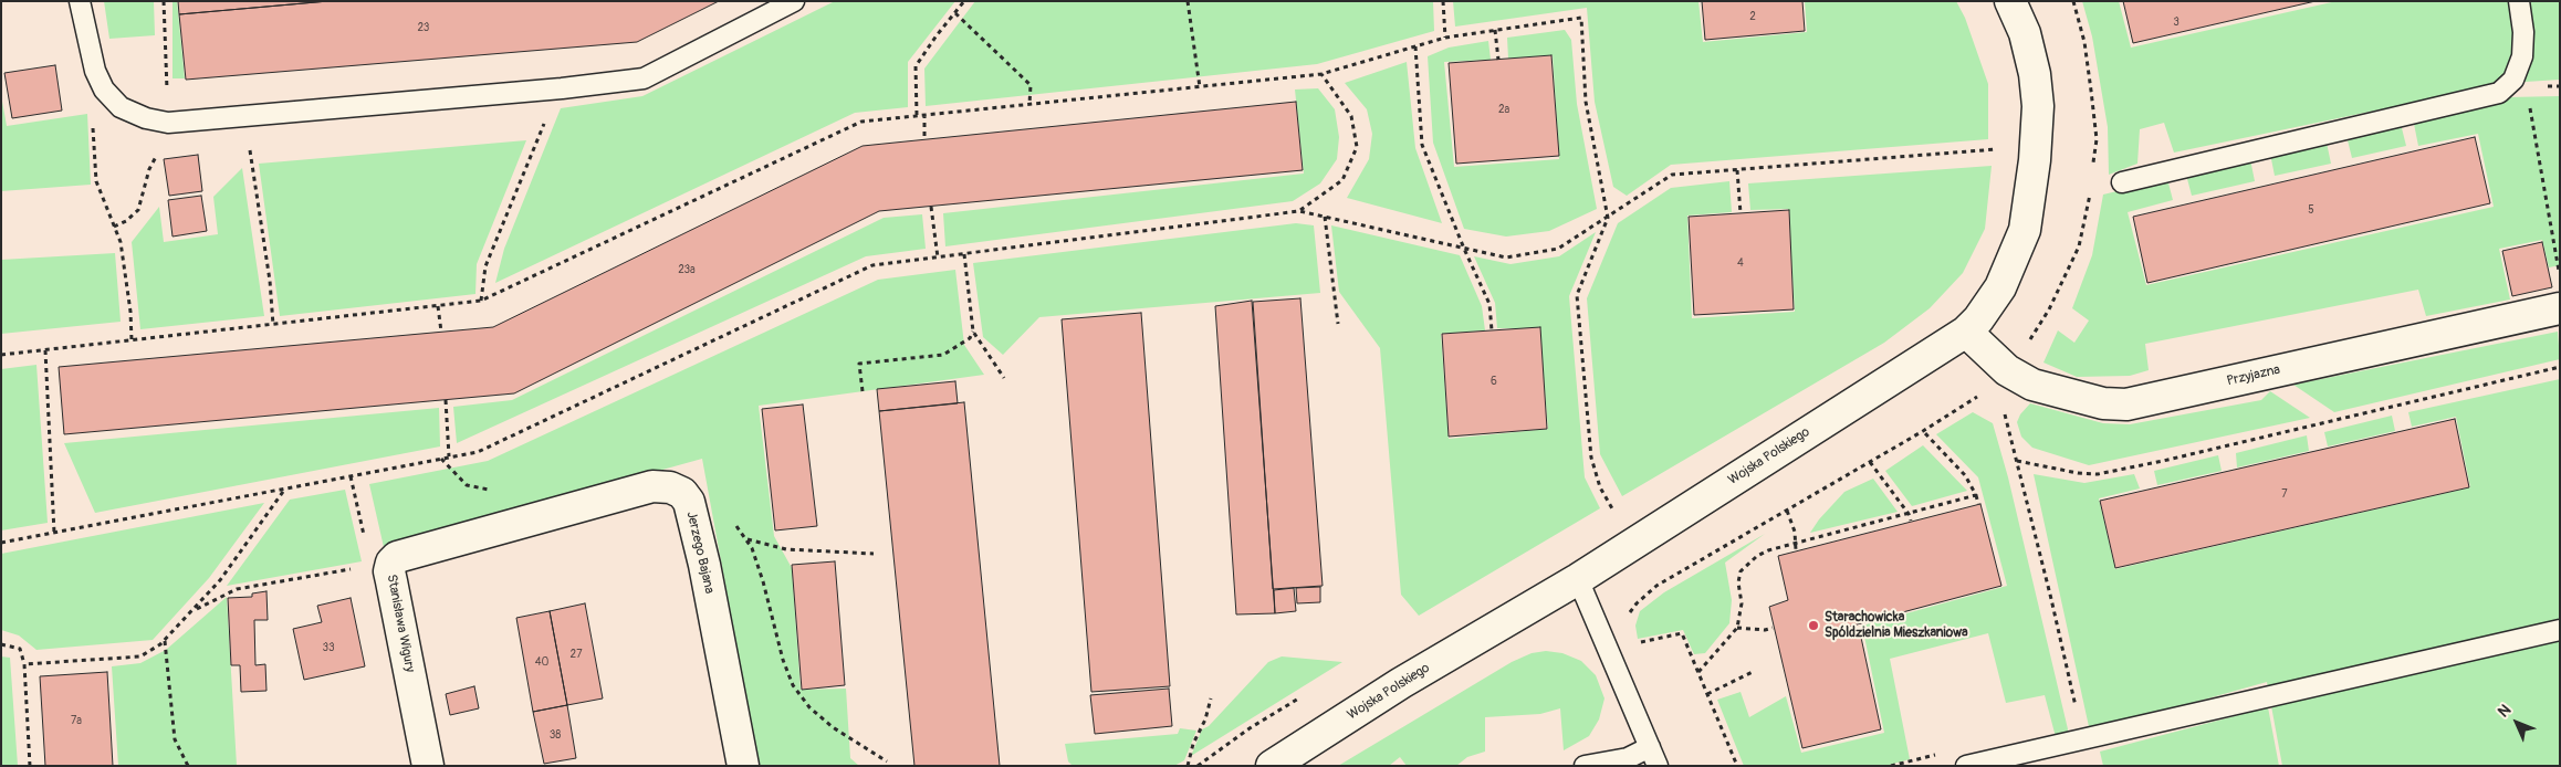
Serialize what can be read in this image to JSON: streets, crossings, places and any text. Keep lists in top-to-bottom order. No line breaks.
{"streets":{"street":["Przyjazna","Wojska Polskiego","Jerzego Bajana","Stanisława Wigury"]},"crossings":[["Przyjazna","Wojska Polskiego"],["Jerzego Bajana","Stanisława Wigury"]],"places":["Starachowicka Spóldzielnia Mieszkaniowa"],"house_numbers":["2","3","23","2a","5","4","23a","6","7","33","27","40","7a","38"],"north":"top left"}
